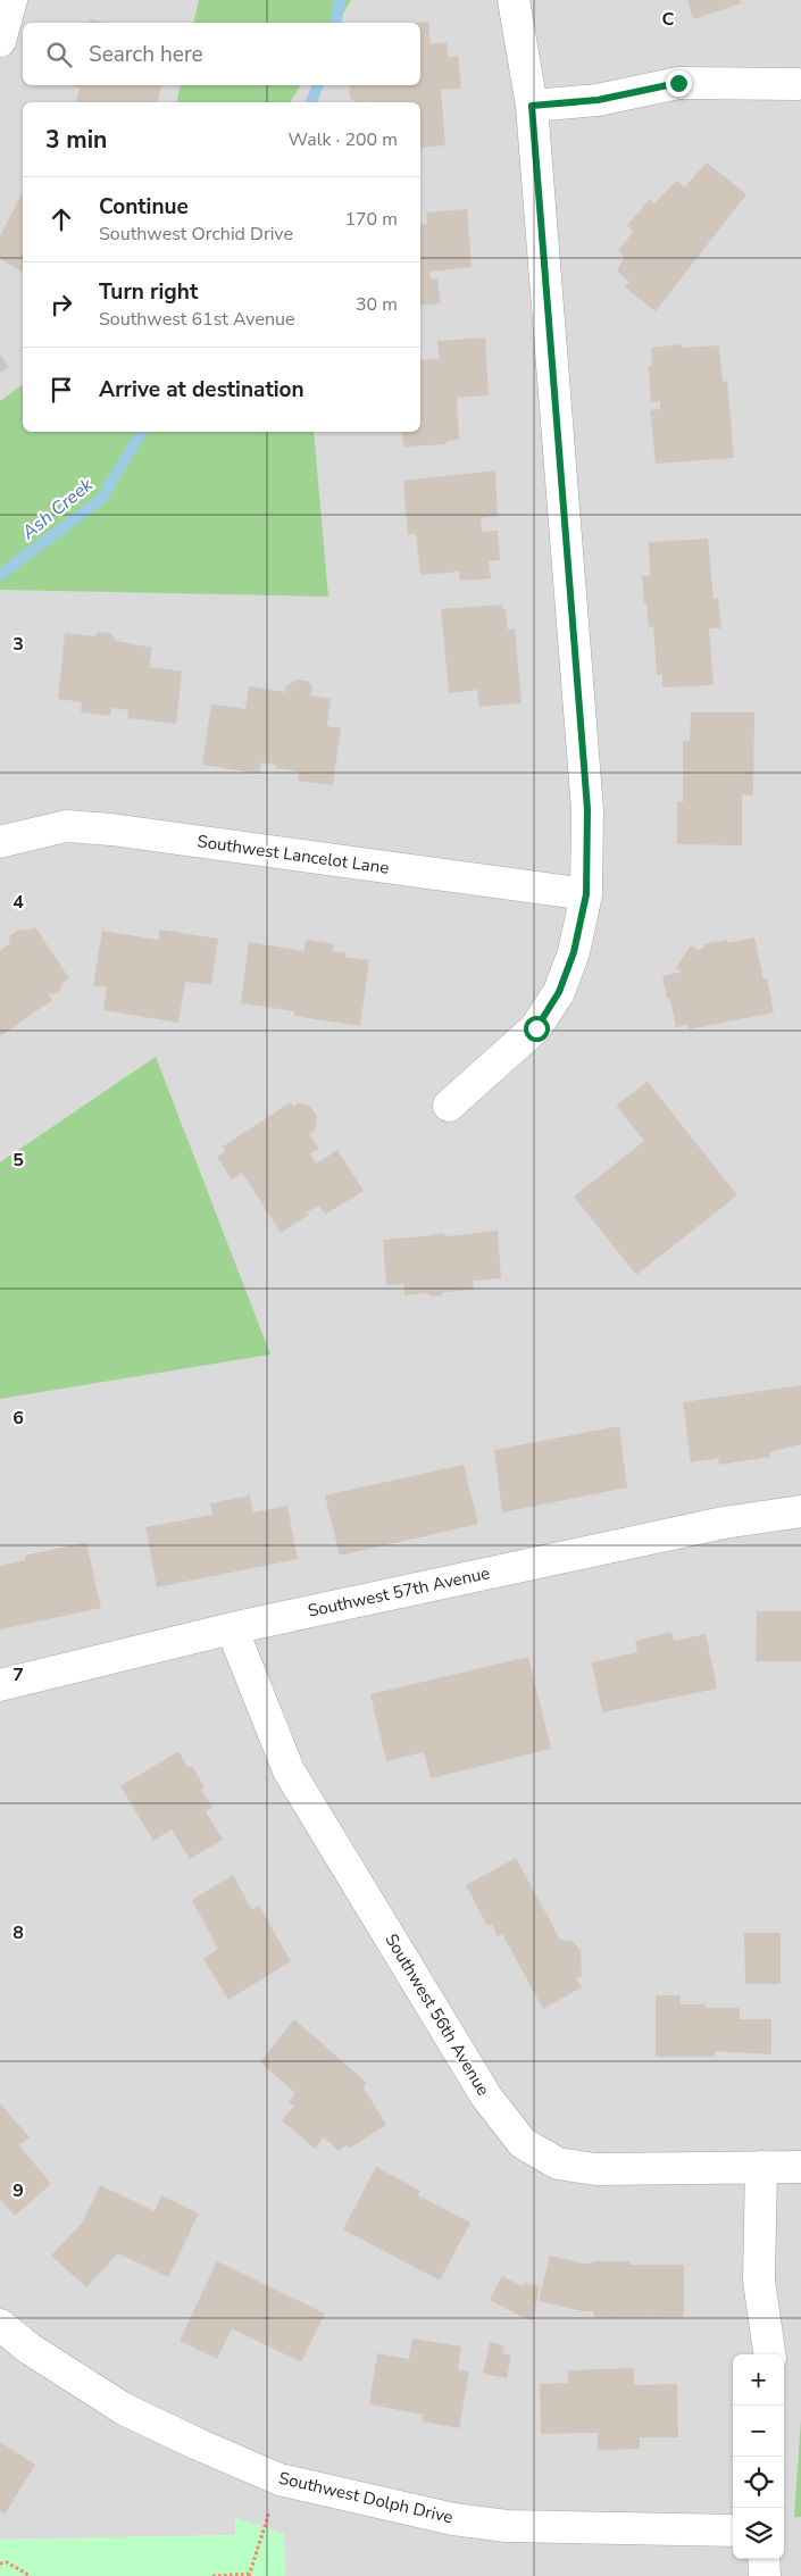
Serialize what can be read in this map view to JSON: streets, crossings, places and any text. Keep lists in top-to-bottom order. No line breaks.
{"streets":{"street":["Southwest Lancelot Lane","Southwest 57th Avenue","Southwest 56th Avenue","Southwest Dolph Drive"]},"crossings":[["Southwest 57th Avenue","Southwest 56th Avenue"]],"water":["Ash Creek"],"page":{"search":"Search here","heading":["3 min","Walk · 200 m"],"list":[["Continue","Southwest Orchid Drive","170 m"],["Turn right","Southwest 61st Avenue","30 m"],"Arrive at destination"],"map_buttons":["+","−"]},"grid":{"columns":["C"],"rows":["3","4","5","6","7","8","9"]}}
